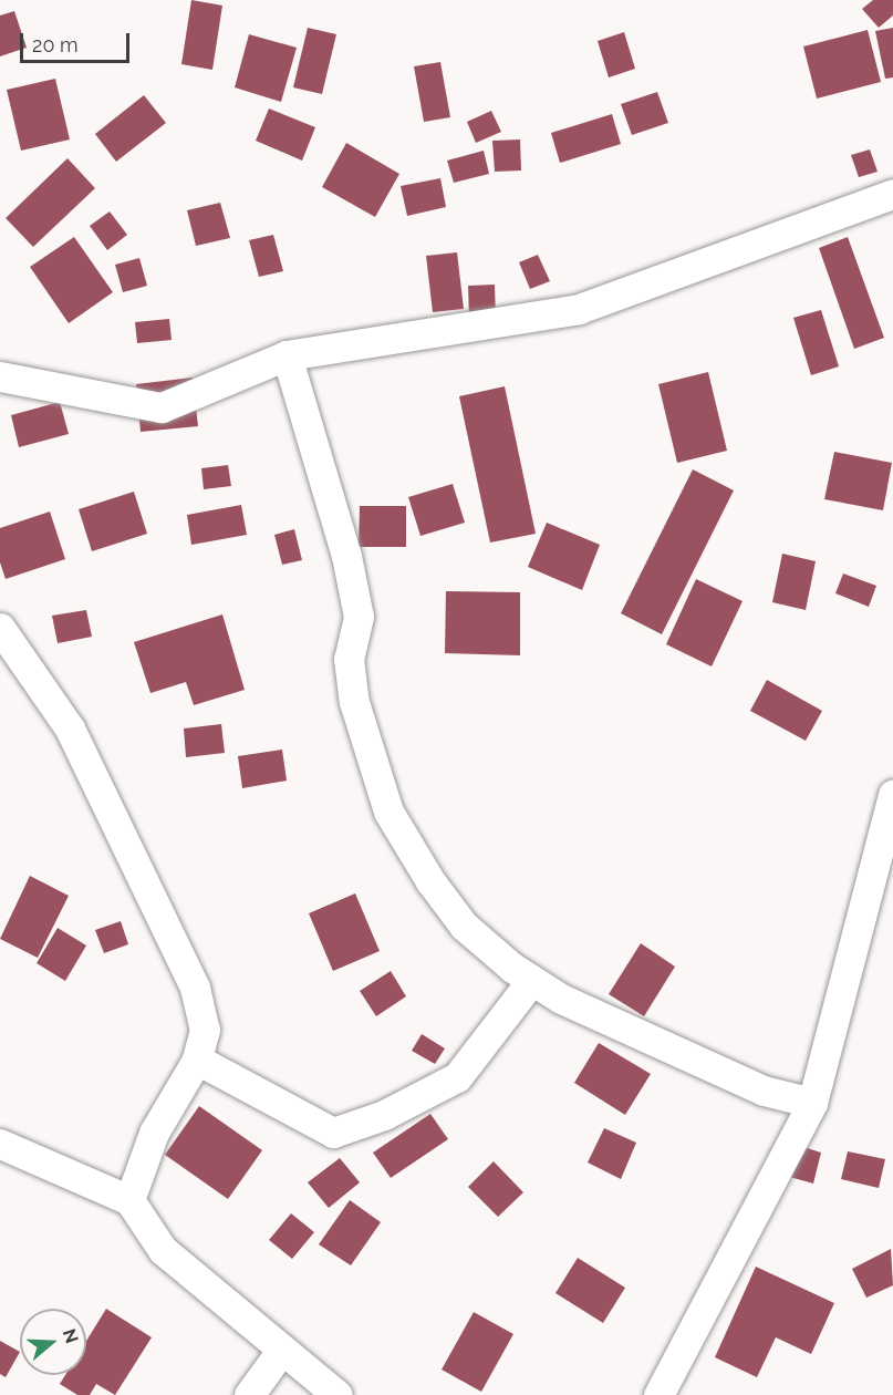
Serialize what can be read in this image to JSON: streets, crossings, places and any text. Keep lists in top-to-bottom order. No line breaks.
{"scale_bar":"20 m","north":"right"}
